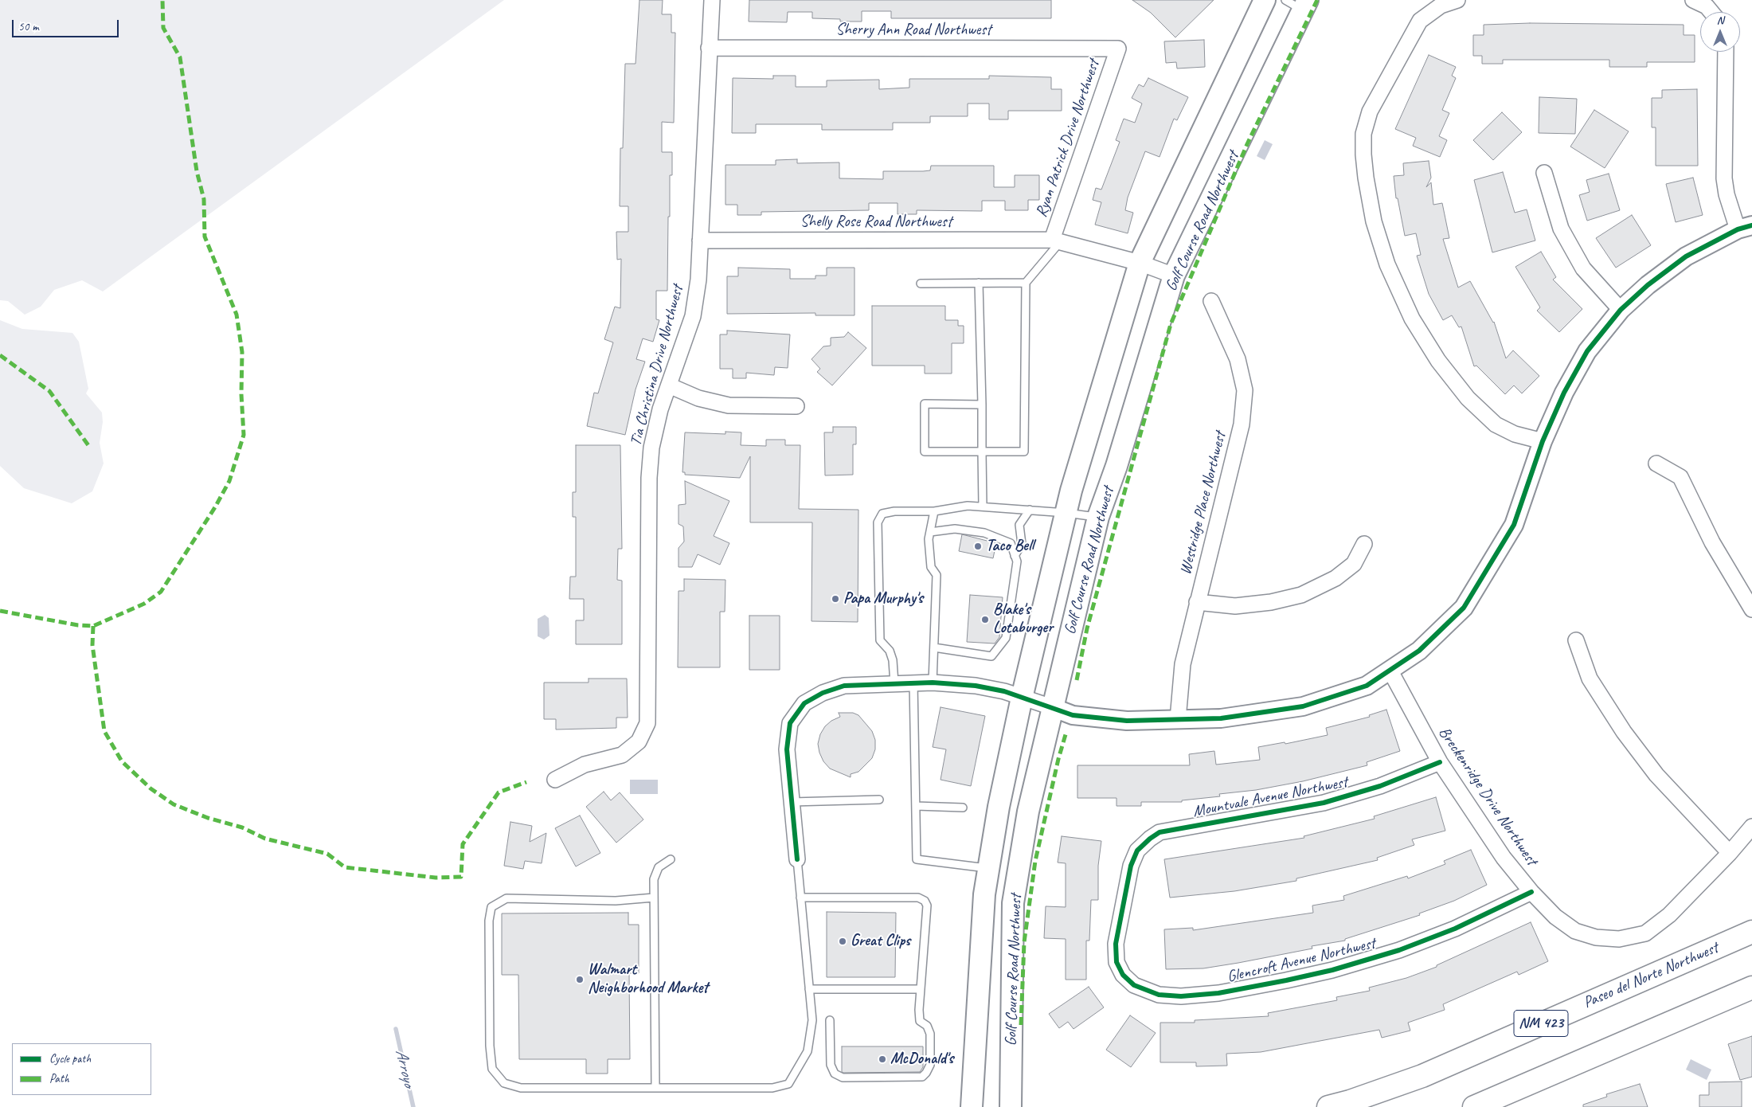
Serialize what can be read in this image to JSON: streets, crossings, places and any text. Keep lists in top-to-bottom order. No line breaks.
{"streets":{"main road":["Golf Course Road Northwest","Paseo del Norte Northwest","NM 423"],"street":["Sherry Ann Road Northwest","Ryan Patrick Drive Northwest","Shelly Rose Road Northwest","Tia Christina Drive Northwest","Westridge Place Northwest","Breckenridge Drive Northwest","Mountvale Avenue Northwest","Glencroft Avenue Northwest"]},"crossings":[["Sherry Ann Road Northwest","Ryan Patrick Drive Northwest"],["Sherry Ann Road Northwest","Tia Christina Drive Northwest"],["Ryan Patrick Drive Northwest","Shelly Rose Road Northwest"],["Shelly Rose Road Northwest","Tia Christina Drive Northwest"],["Breckenridge Drive Northwest","Mountvale Avenue Northwest"],["Breckenridge Drive Northwest","Glencroft Avenue Northwest"],["Mountvale Avenue Northwest","Glencroft Avenue Northwest"]],"water":["Arroyo"],"places":["Taco Bell","Papa Murphy's","Blake's Lotaburger","Great Clips","Walmart Neighborhood Market","McDonald's"],"legend":["Cycle path","Path"],"scale_bar":"50 m","north":"top"}
